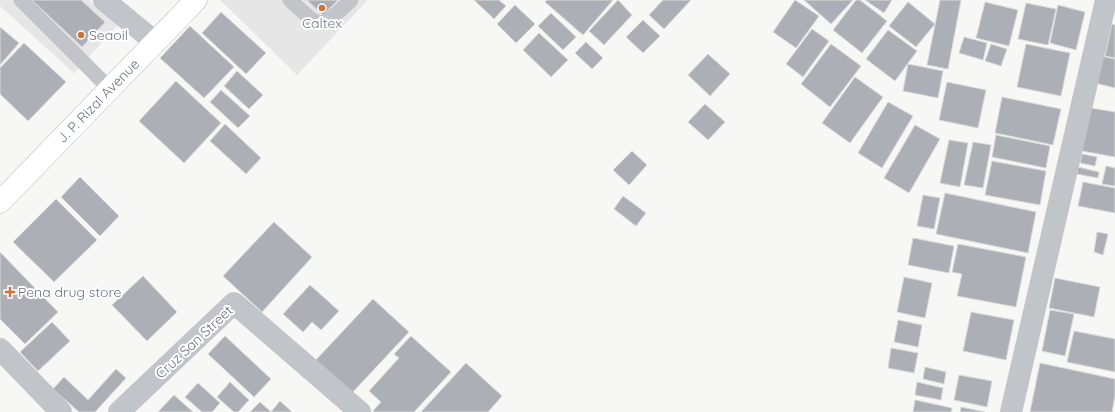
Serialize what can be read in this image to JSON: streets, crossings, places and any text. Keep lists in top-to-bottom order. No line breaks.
{"streets":{"main road":["J. P. Rizal Avenue"],"street":["Cruz San Street"]},"places":{"other":["Caltex","Seaoil"],"health":["Pena drug store"]}}
